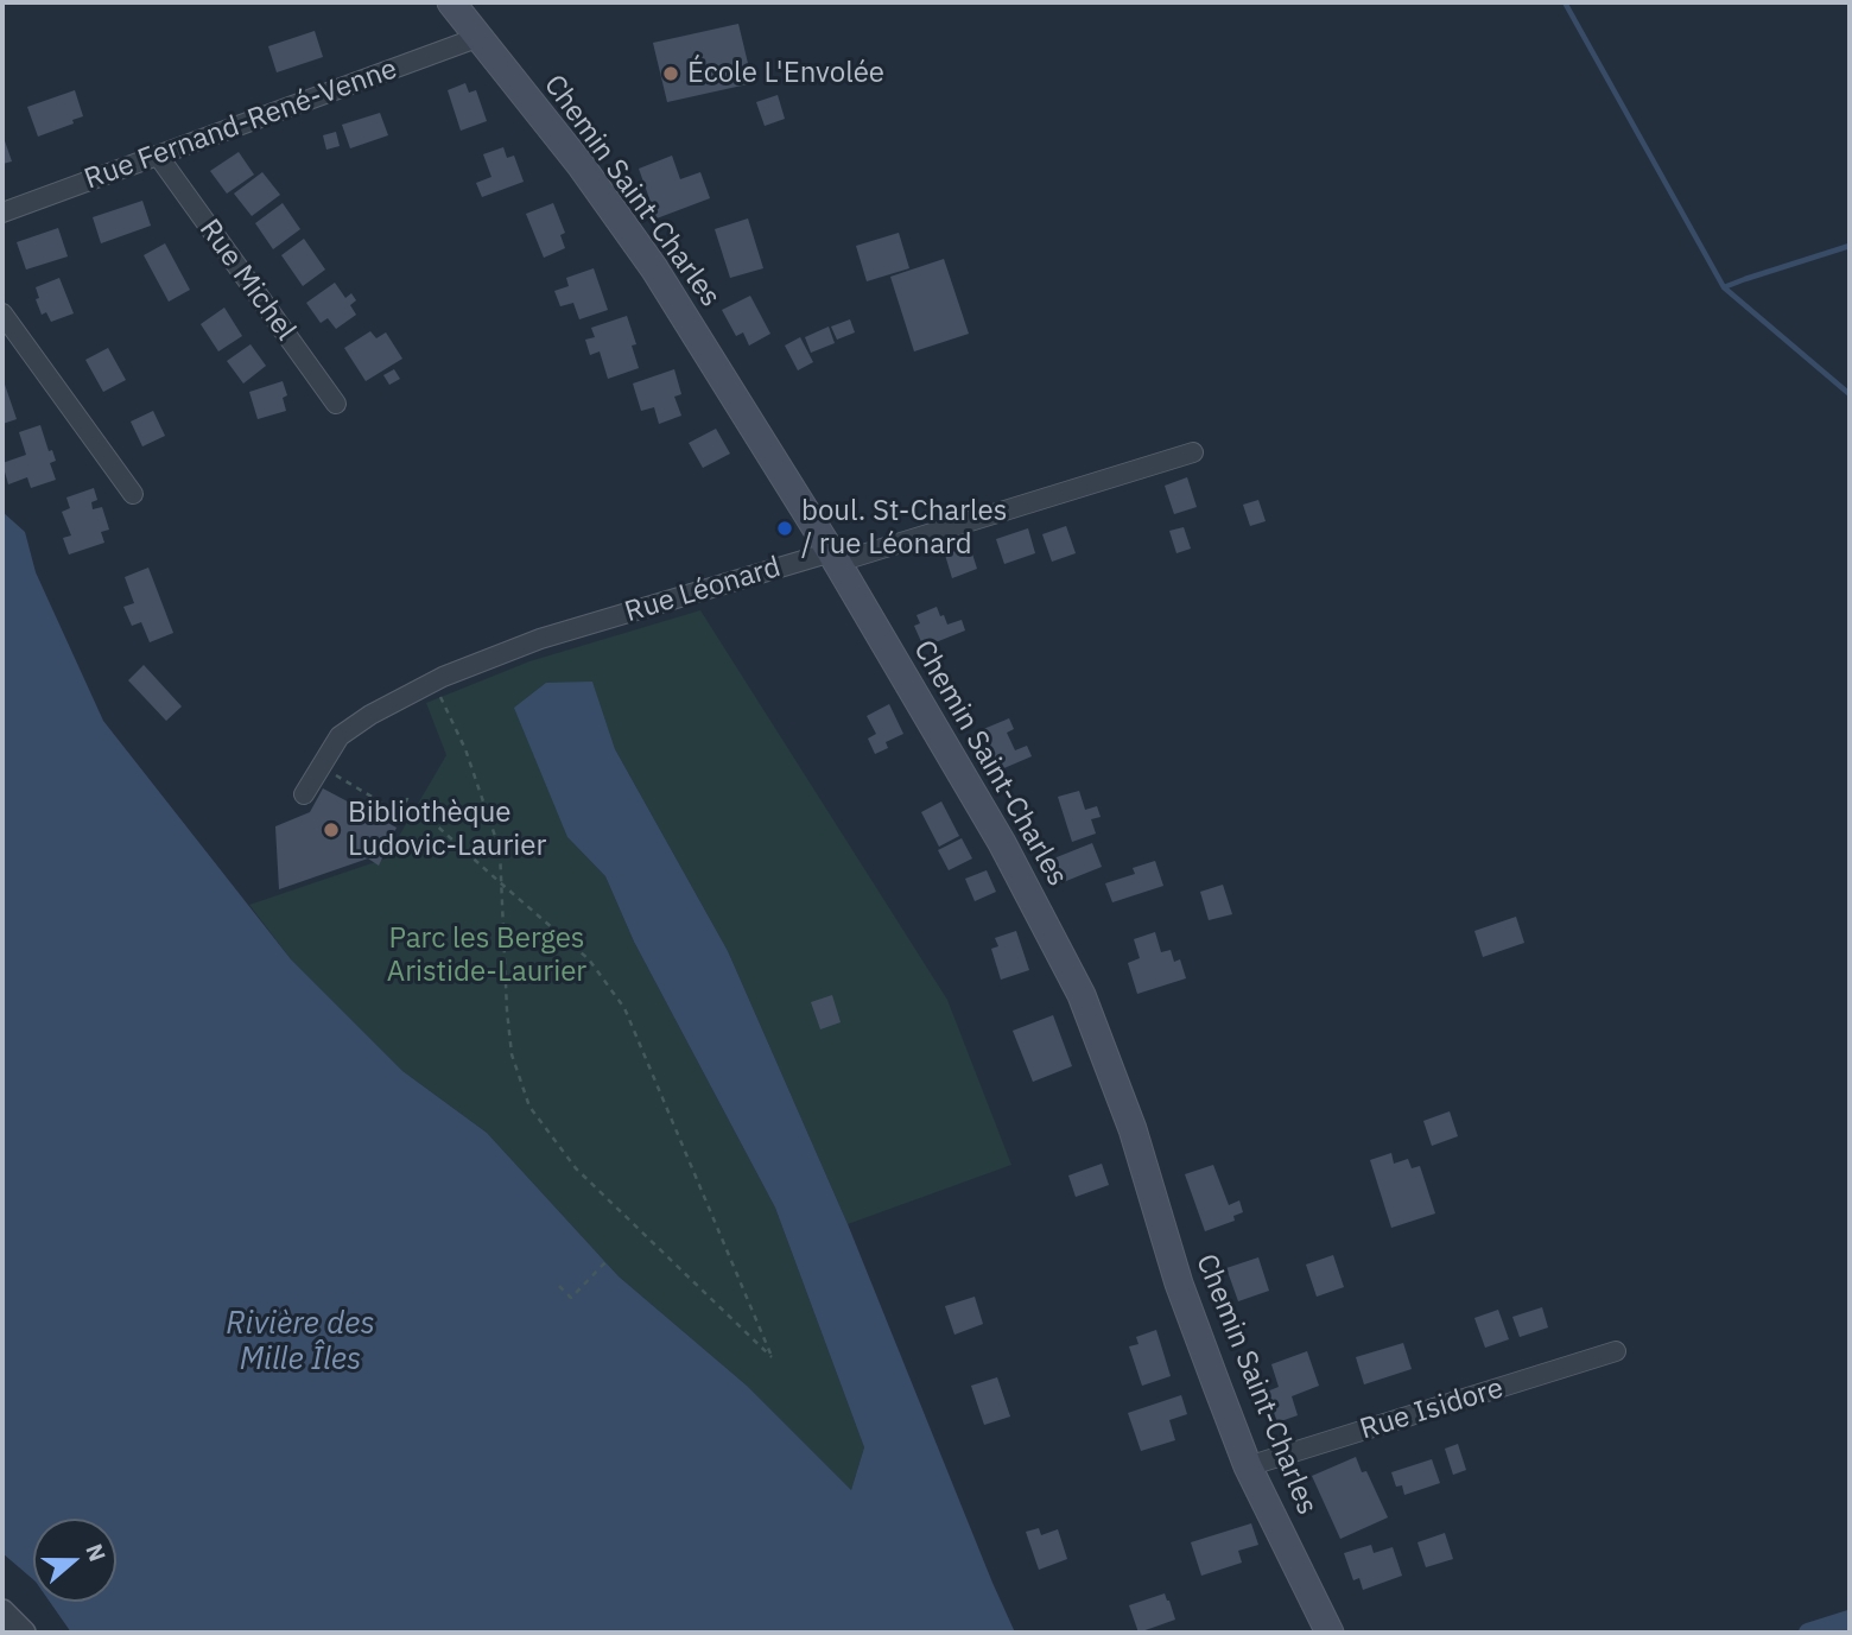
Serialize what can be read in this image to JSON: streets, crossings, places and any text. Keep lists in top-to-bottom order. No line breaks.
{"streets":{"main road":["Chemin Saint-Charles"],"street":["Rue Fernand-René-Venne","Rue Michel","Rue Léonard","Rue Isidore"]},"crossings":[["Rue Fernand-René-Venne","Chemin Saint-Charles"],["Rue Fernand-René-Venne","Rue Michel"],["Chemin Saint-Charles","Rue Léonard"],["Chemin Saint-Charles","Rue Isidore"]],"water":["Rivière des Mille Îles"],"parks":["Parc les Berges Aristide-Laurier"],"places":["École L'Envolée","boul. St-Charles / rue Léonard","Bibliothèque Ludovic-Laurier"],"north":"right"}
